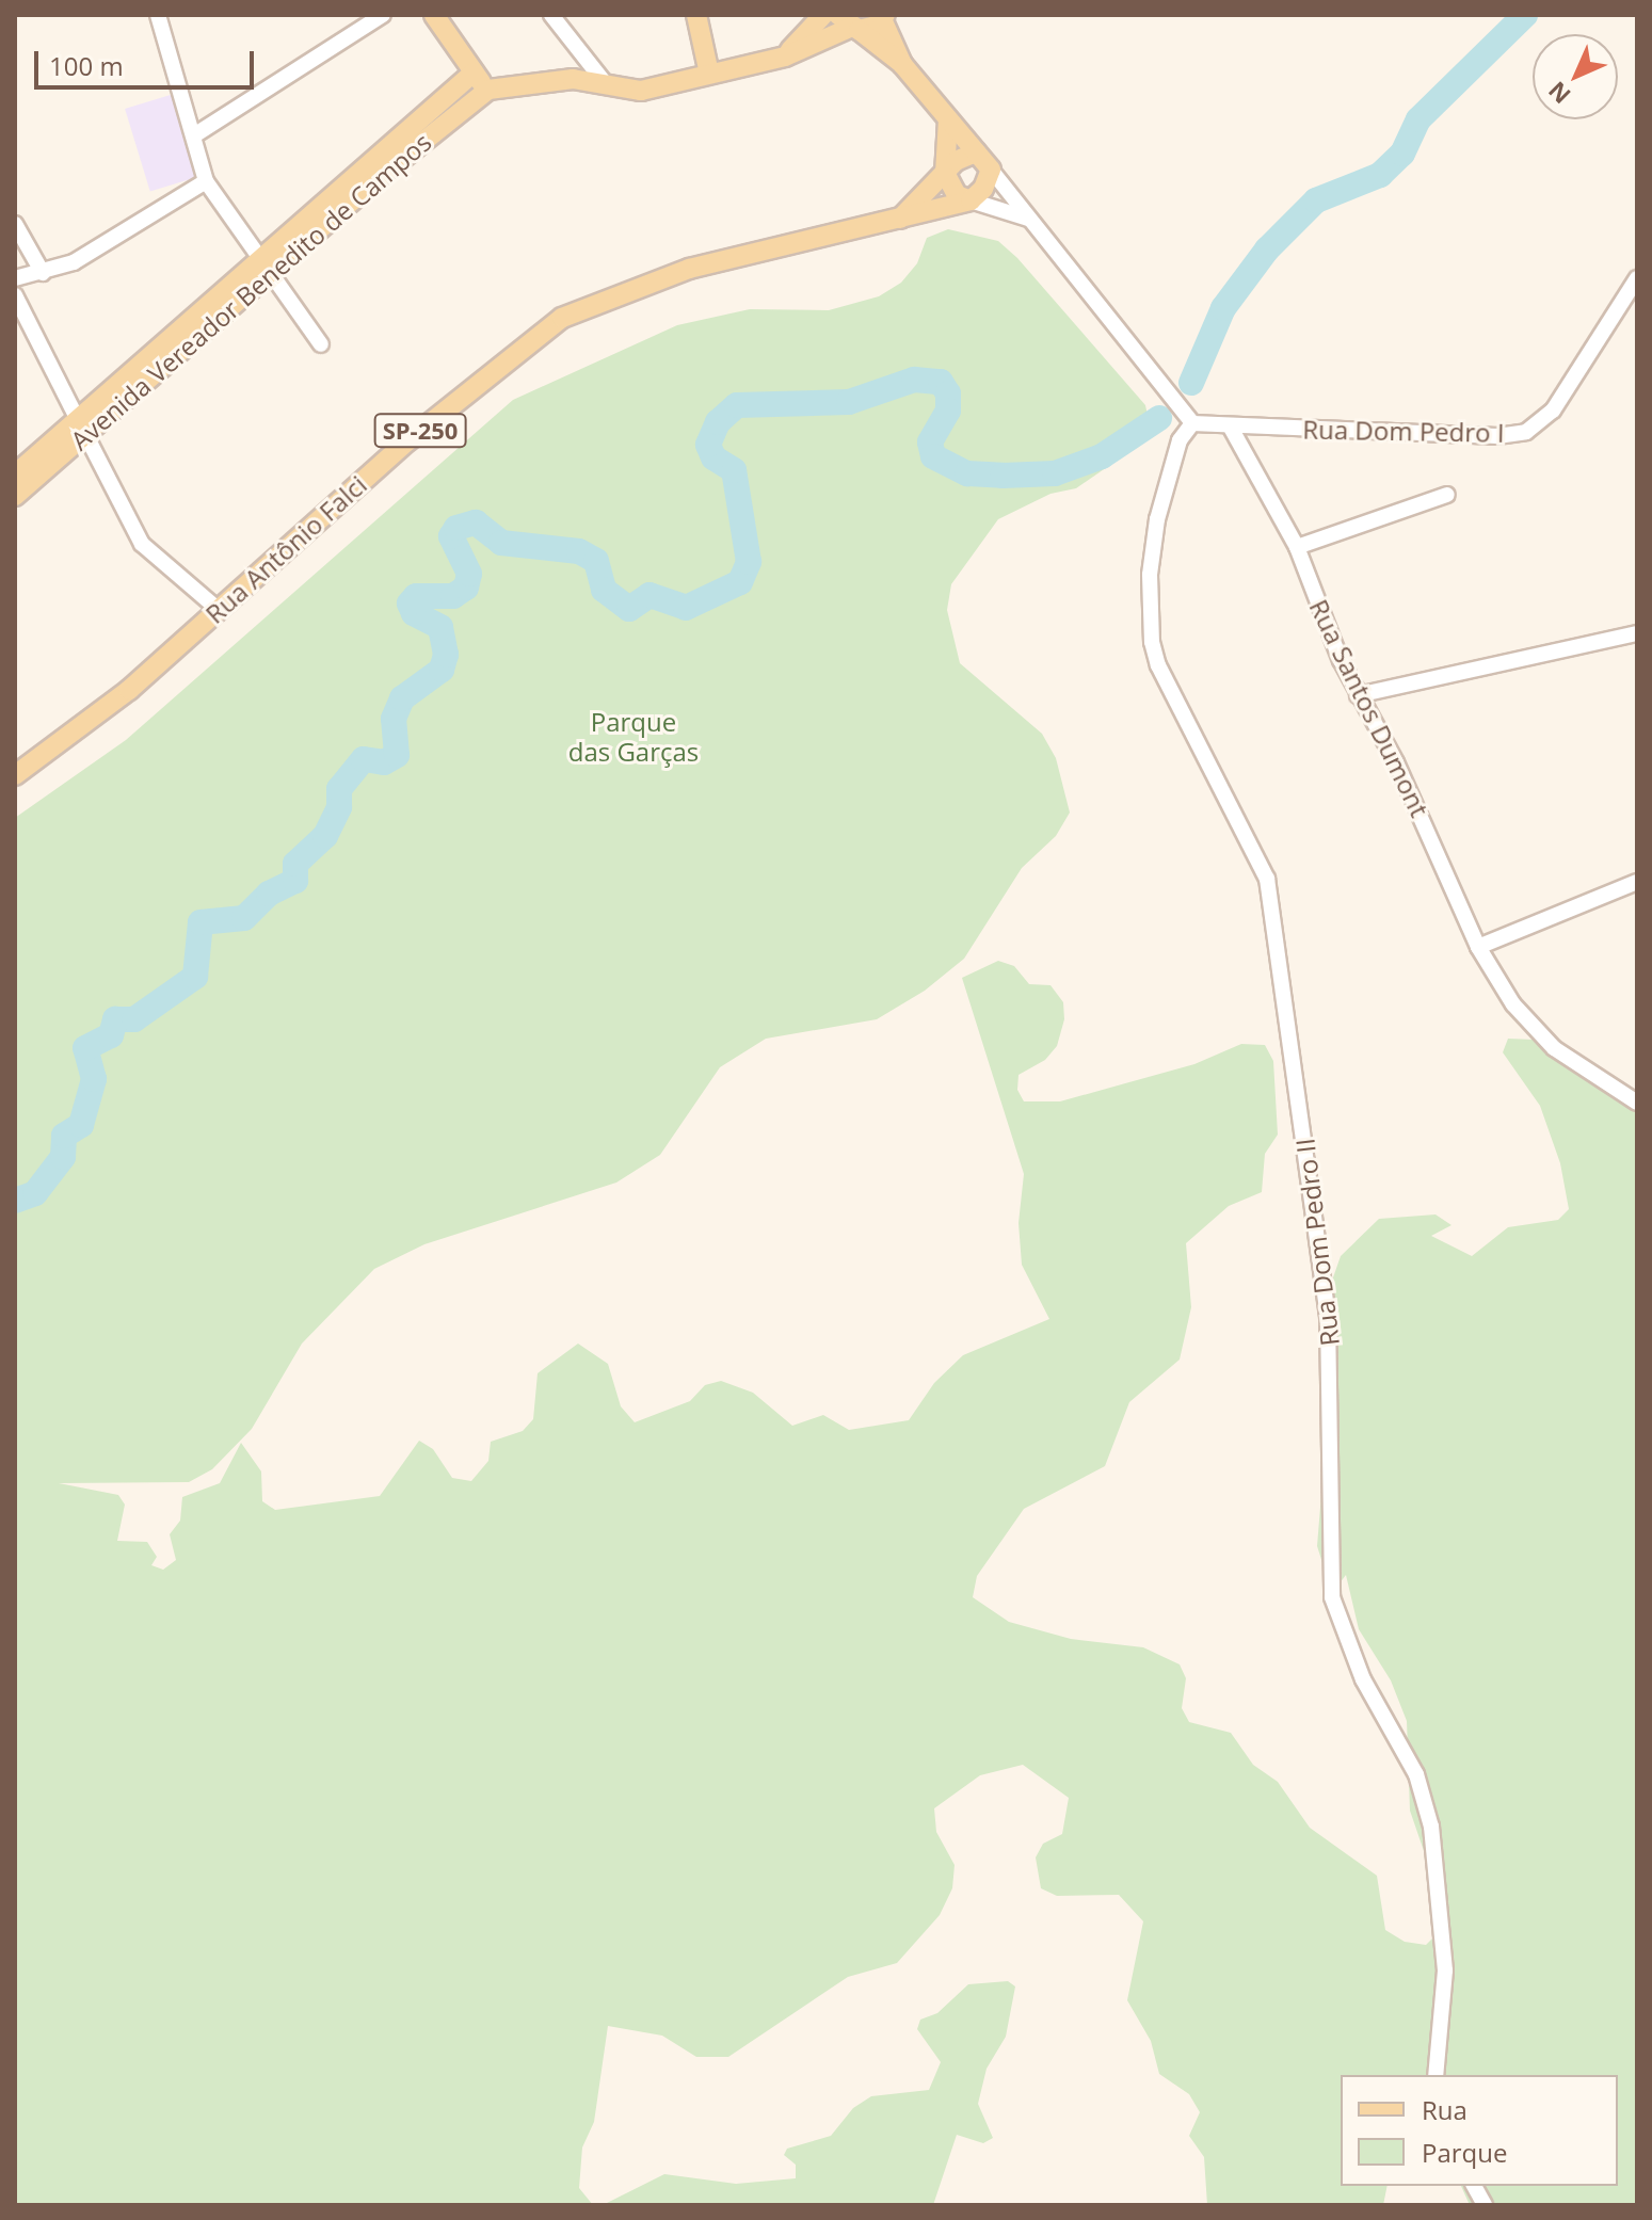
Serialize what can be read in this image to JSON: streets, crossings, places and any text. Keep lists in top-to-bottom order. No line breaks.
{"streets":{"main road":["Avenida Vereador Benedito de Campos","SP-250","Rua Antônio Falci"],"street":["Rua Dom Pedro I","Rua Santos Dumont","Rua Dom Pedro II"]},"crossings":[["Rua Dom Pedro I","Rua Santos Dumont"],["Rua Dom Pedro I","Rua Dom Pedro II"]],"parks":["Parque das Garças"],"legend":["Rua","Parque"],"scale_bar":"100 m","north":"bottom left"}
